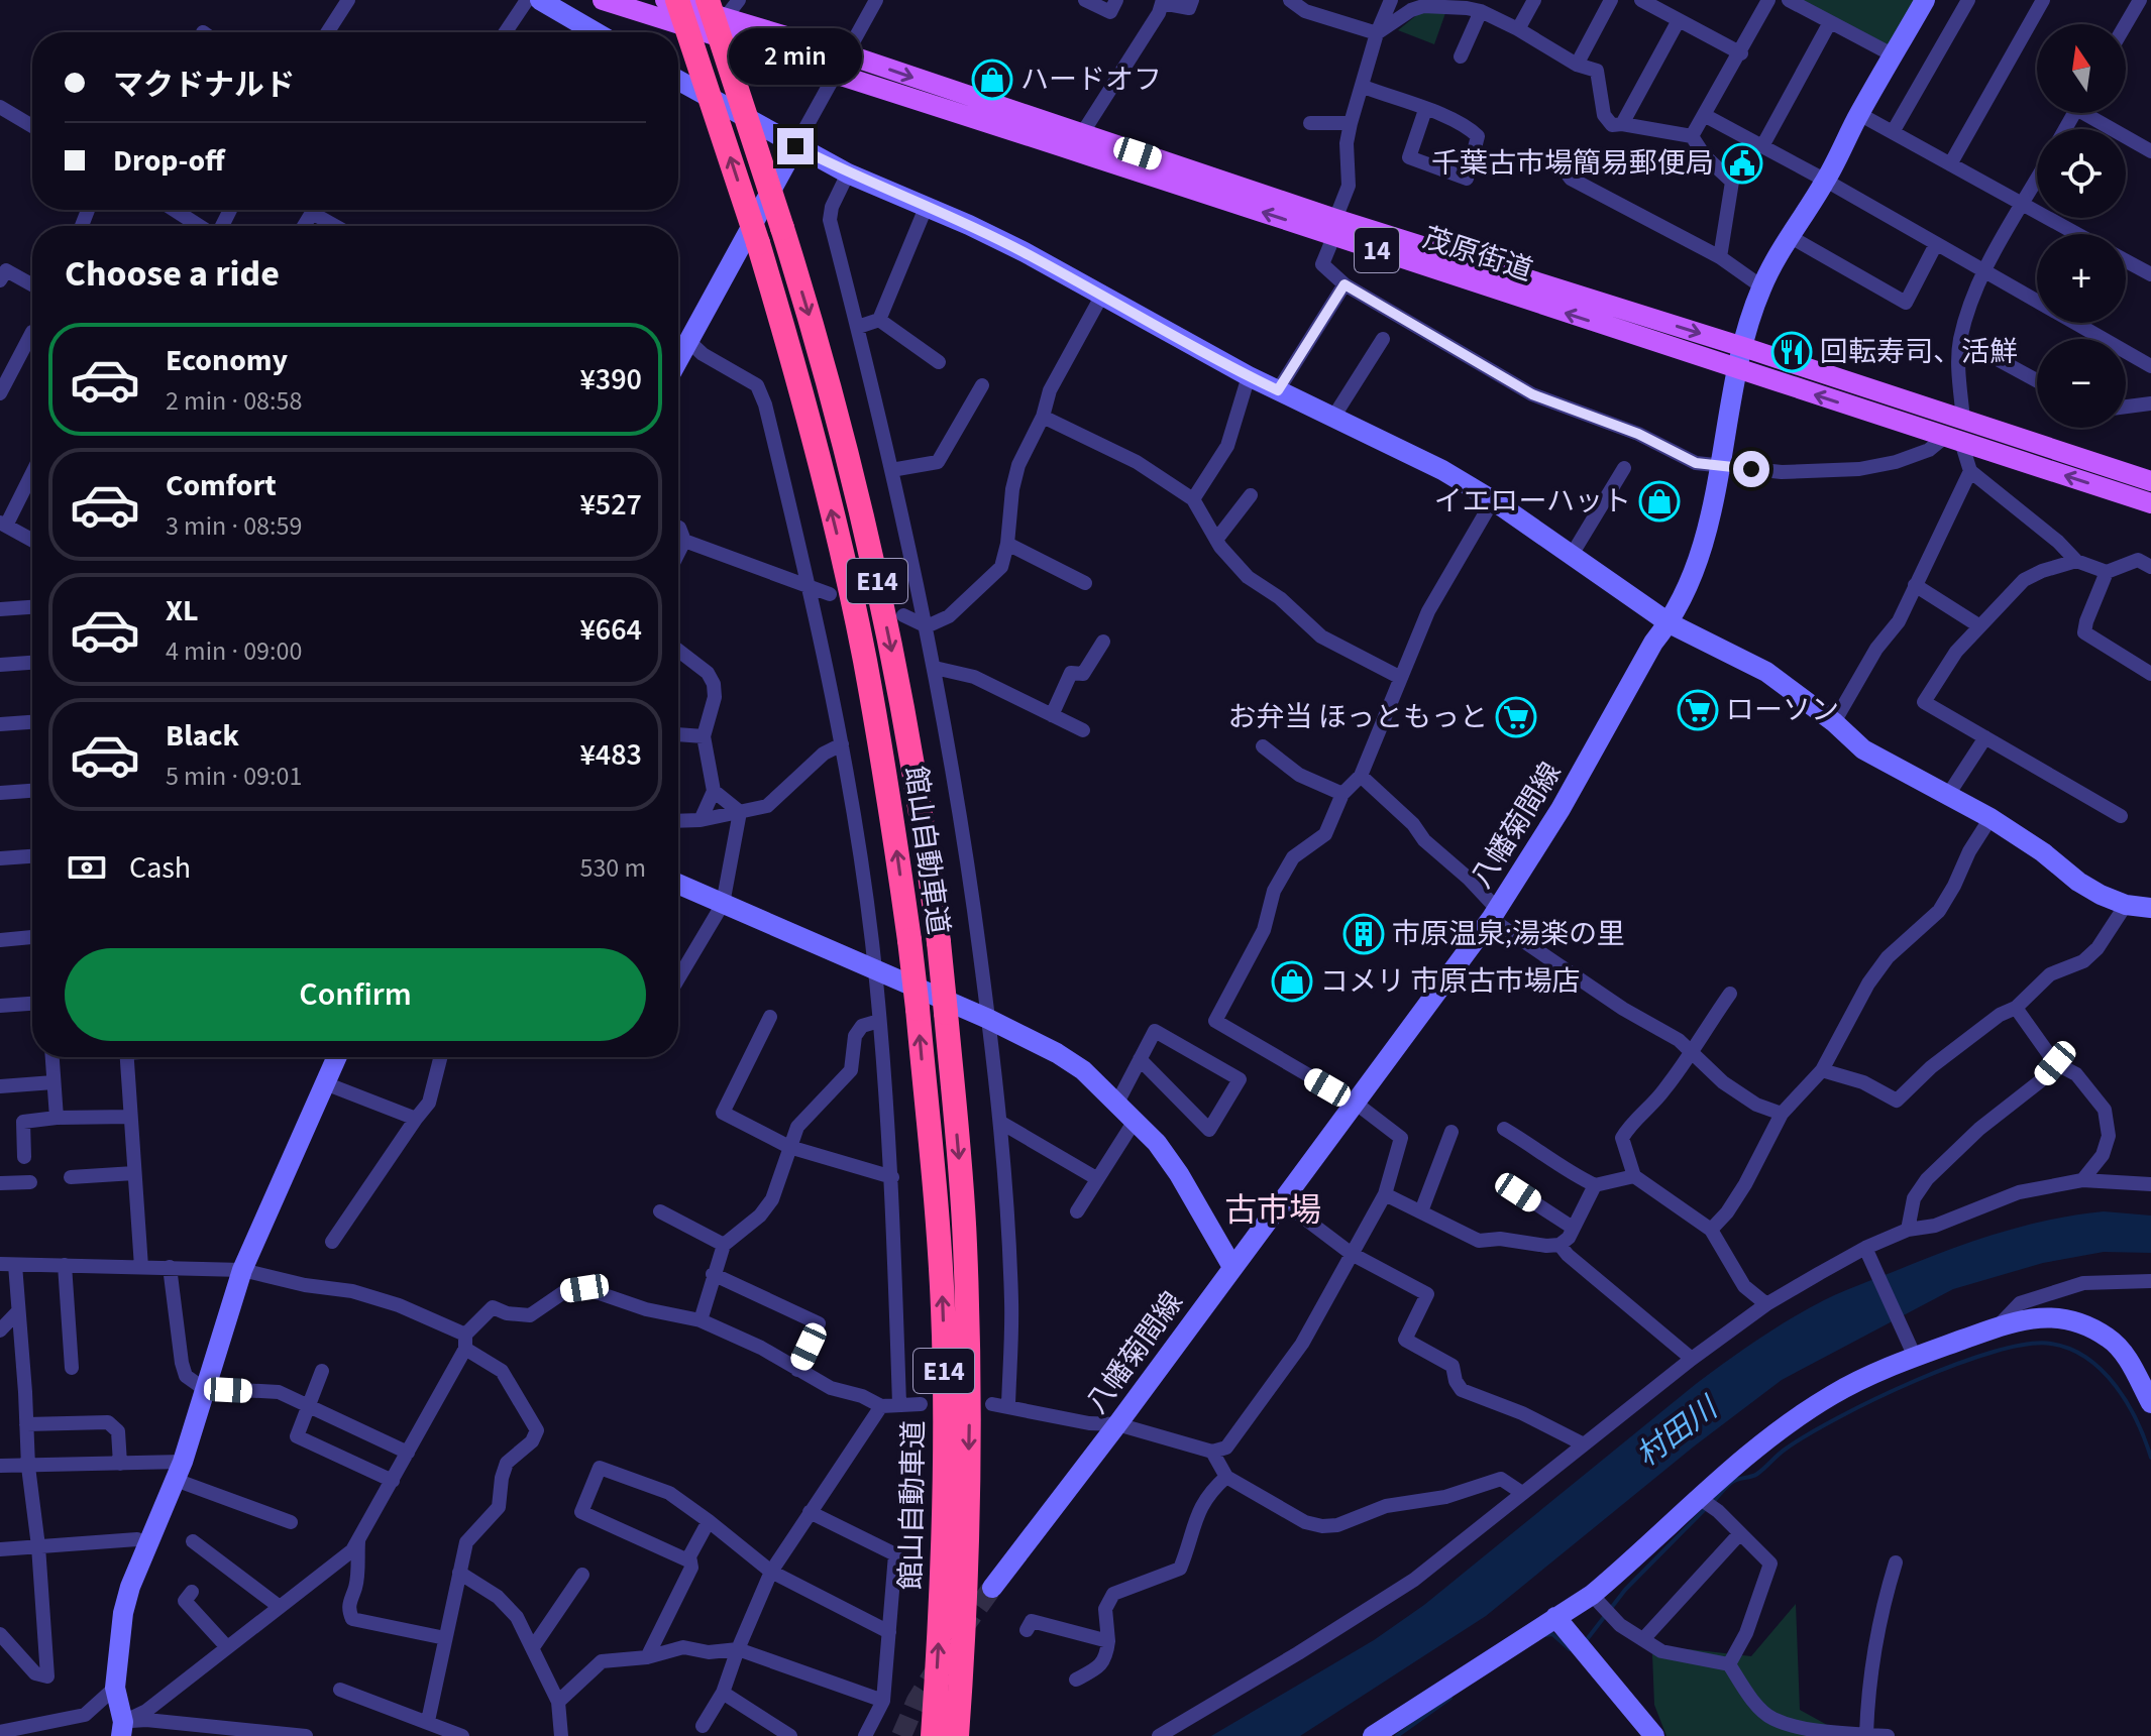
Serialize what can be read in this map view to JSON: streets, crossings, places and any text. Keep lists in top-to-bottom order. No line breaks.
{"streets":{"highway":["E14","館山自動車道"],"main road":["14","茂原街道"],"street":["八幡菊間線"]},"crossings":[["茂原街道","八幡菊間線"]],"districts":["古市場"],"water":["村田川"],"places":{"shop":["ハードオフ","イエローハット","コメリ 市原古市場店"],"public building":["千葉古市場簡易郵便局"],"restaurant":["回転寿司、活鮮"],"supermarket":["ローソン","お弁当 ほっともっと"],"building":["市原温泉;湯楽の里"]},"north":"top","page":{"map_buttons":["+","−"],"bubble":"2 min","banner":["マクドナルド","Drop-off"],"heading":"Choose a ride","list":[{"name":"Economy","note":"2 min · 08:58","value":"¥390"},{"name":"Comfort","note":"3 min · 08:59","value":"¥527"},{"name":"XL","note":"4 min · 09:00","value":"¥664"},{"name":"Black","note":"5 min · 09:01","value":"¥483"}],"pay":["Cash","530 m"],"buttons":"Confirm"}}
